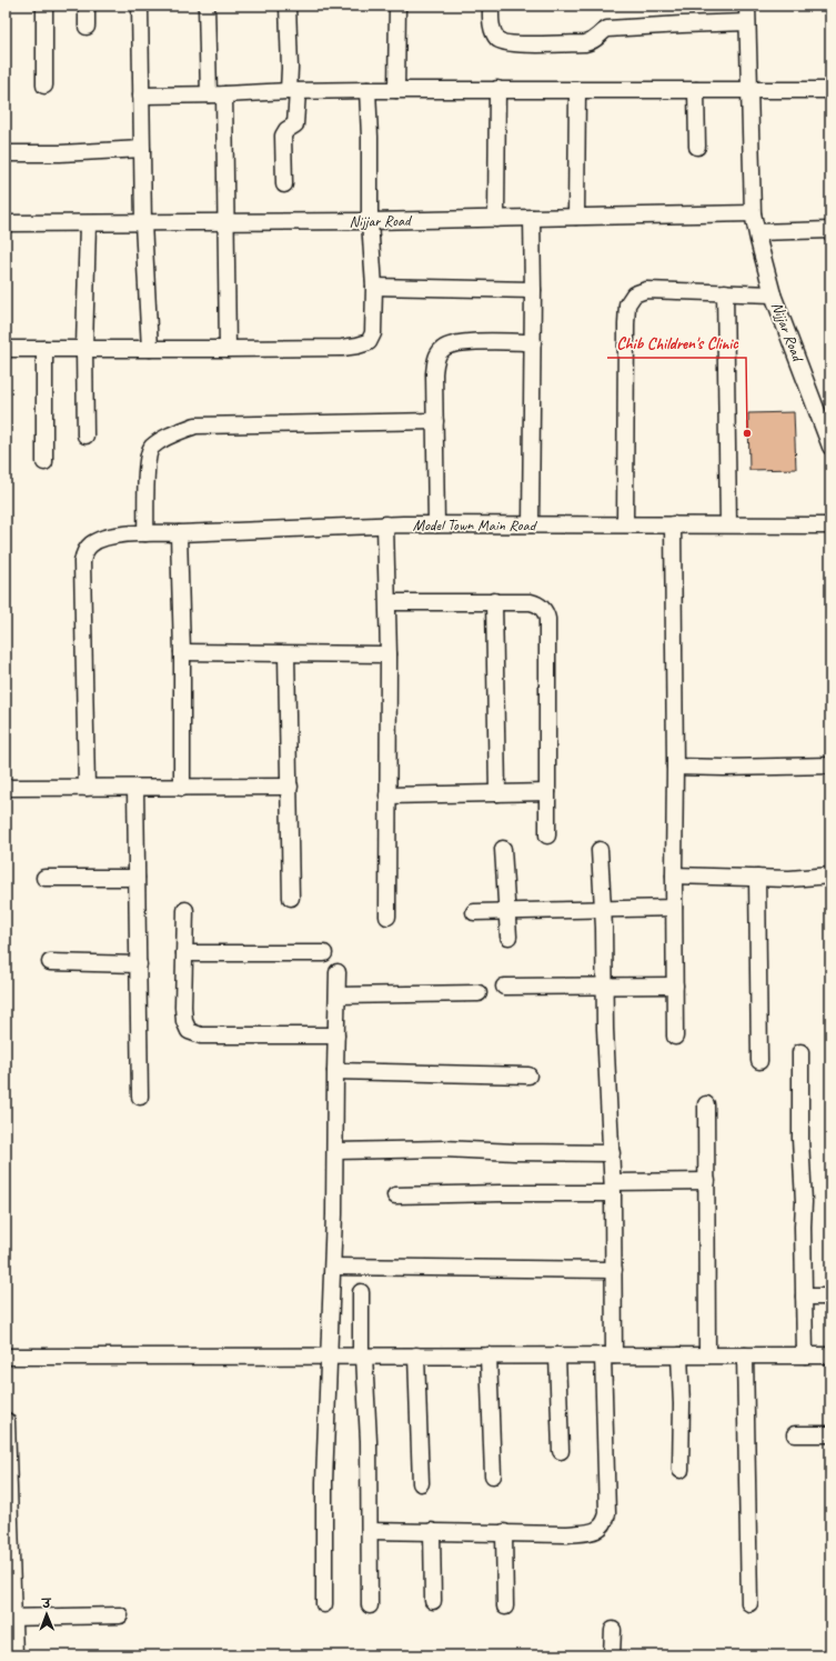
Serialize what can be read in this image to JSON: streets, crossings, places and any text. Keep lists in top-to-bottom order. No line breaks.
{"streets":{"street":["Nijjar Road","Model Town Main Road"]},"places":["Chib Children's Clinic"],"north":"top"}
